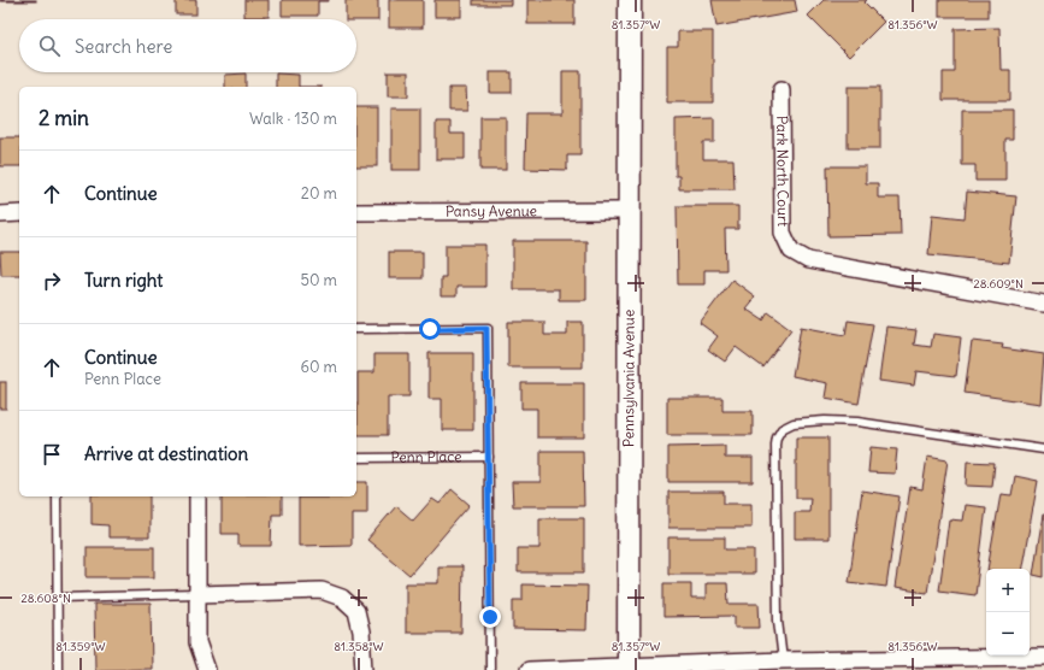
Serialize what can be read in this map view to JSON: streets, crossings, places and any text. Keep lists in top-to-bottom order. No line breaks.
{"streets":{"street":["Park North Court","Pansy Avenue","Pennsylvania Avenue"],"lane":["Penn Place"]},"crossings":[["Pansy Avenue","Pennsylvania Avenue"]],"page":{"search":"Search here","heading":["2 min","Walk · 130 m"],"list":[["Continue","20 m"],["Turn right","50 m"],["Continue","Penn Place","60 m"],"Arrive at destination"],"map_buttons":["+","−"]},"coordinates":["81.357°W","81.356°W","28.609°N","28.608°N","81.359°W","81.358°W"]}
